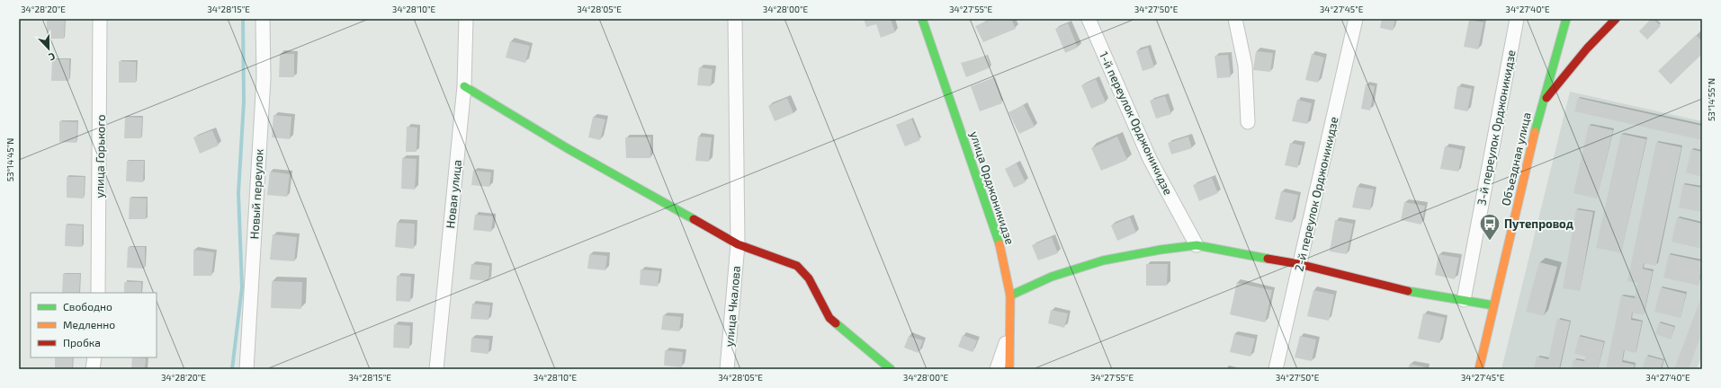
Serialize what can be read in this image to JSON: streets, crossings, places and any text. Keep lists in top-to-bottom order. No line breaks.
{"streets":{"street":["1-й переулок Орджоникидзе","3-й переулок Орджоникидзе","улица Горького","Объездная улица","улица Орджоникидзе","Новый переулок","Новая улица","2-й переулок Орджоникидзе","улица Чкалова"]},"places":{"bus stop":["Путепровод"]},"legend":["Свободно","Медленно","Пробка"],"north":"bottom","coordinates":["34°28'20\"E","34°28'15\"E","34°28'10\"E","34°28'05\"E","34°28'00\"E","34°27'55\"E","34°27'50\"E","34°27'45\"E","34°27'40\"E","53°14'55\"N","53°14'45\"N"]}
